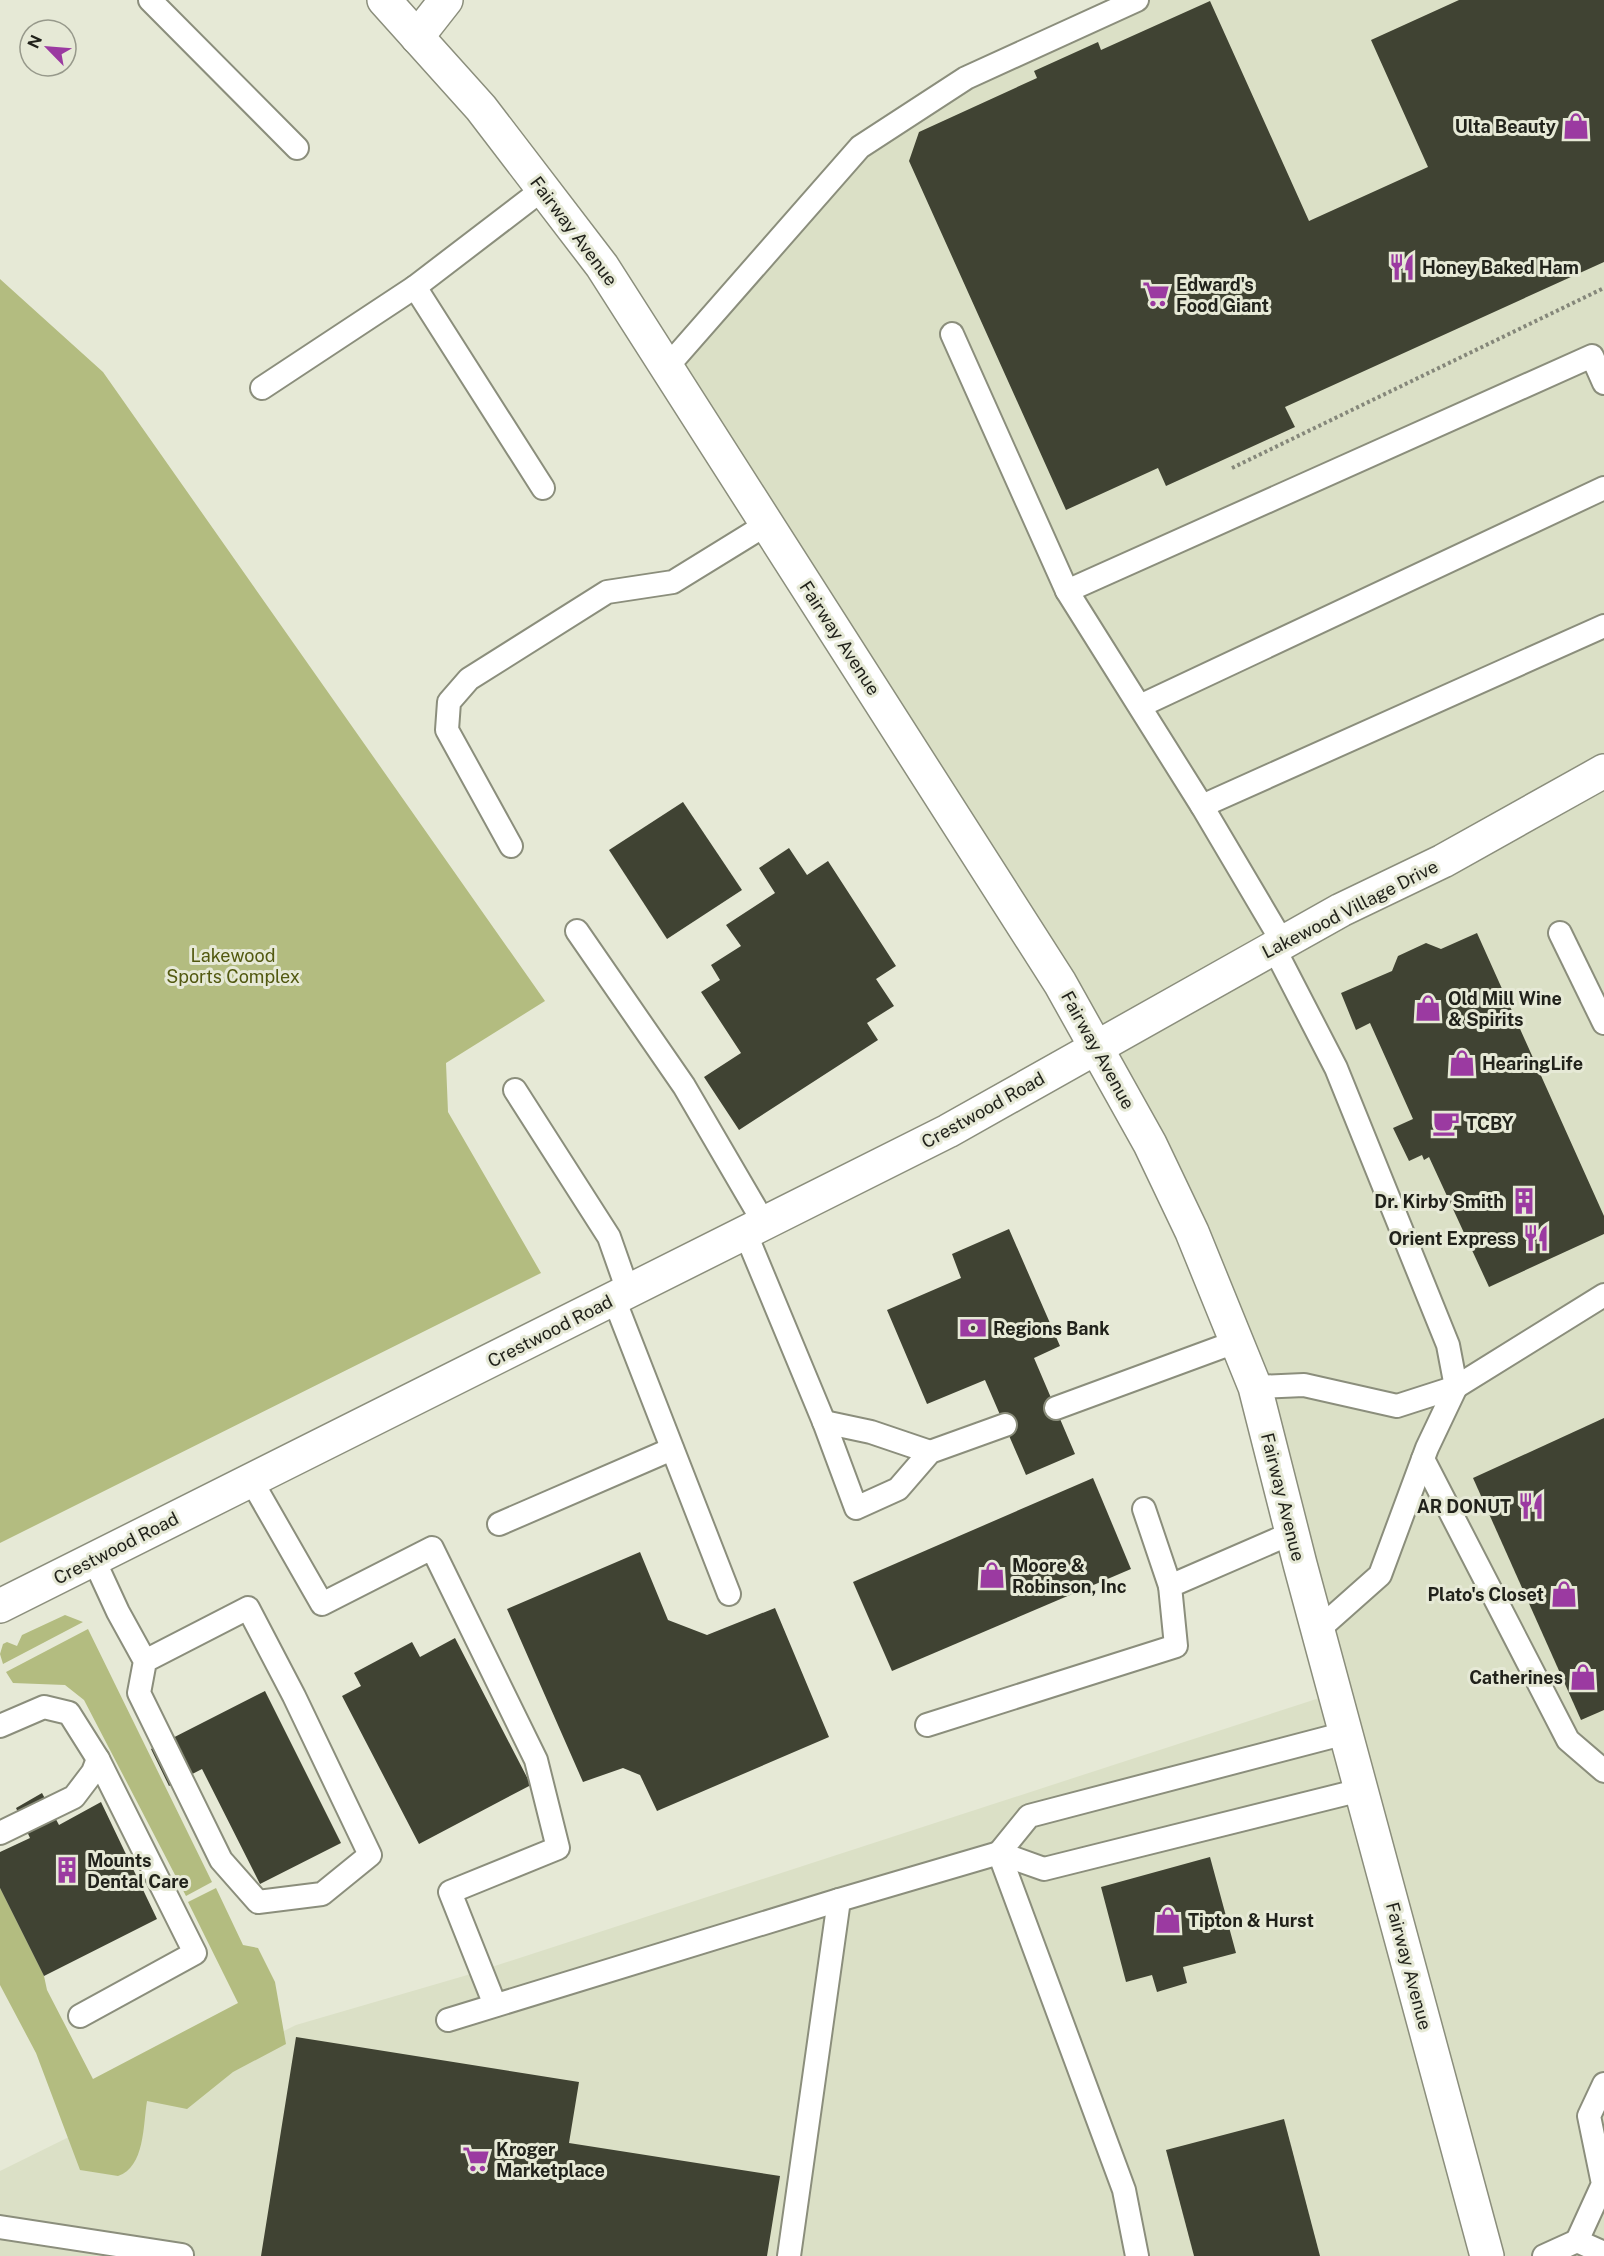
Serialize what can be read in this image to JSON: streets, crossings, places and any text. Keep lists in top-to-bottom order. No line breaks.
{"streets":{"street":["Fairway Avenue","Lakewood Village Drive","Crestwood Road"]},"crossings":[["Fairway Avenue","Lakewood Village Drive"],["Fairway Avenue","Crestwood Road"],["Lakewood Village Drive","Crestwood Road"]],"parks":["Lakewood Sports Complex"],"places":{"shop":["Ulta Beauty","Old Mill Wine & Spirits","HearingLife","Moore & Robinson, Inc","Plato's Closet","Catherines","Tipton & Hurst"],"restaurant":["Honey Baked Ham","Orient Express","AR DONUT"],"supermarket":["Edward's Food Giant","Kroger Marketplace"],"cafe":["TCBY"],"building":["Dr. Kirby Smith","Mounts Dental Care"],"bank":["Regions Bank"]},"north":"top left"}
